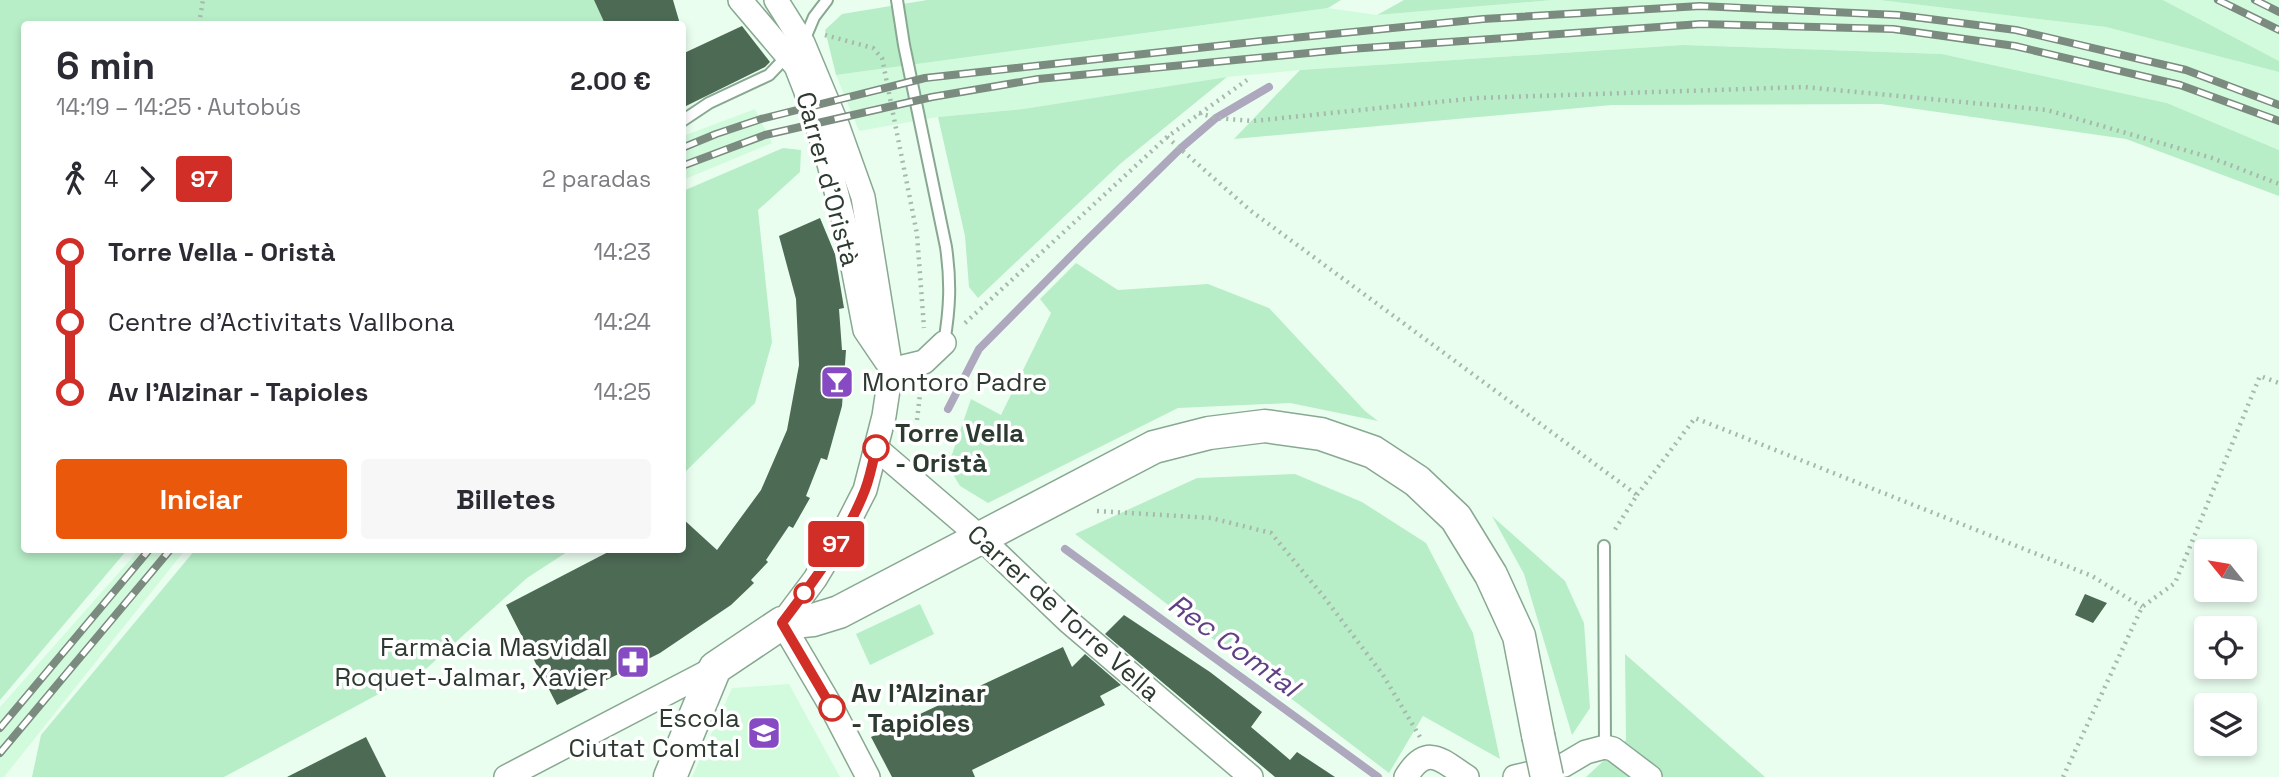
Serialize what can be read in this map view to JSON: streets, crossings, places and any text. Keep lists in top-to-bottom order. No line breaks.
{"streets":{"street":["Carrer d'Oristà","Carrer de Torre Vella"]},"crossings":[["Carrer d'Oristà","Carrer de Torre Vella"]],"water":["Rec Comtal"],"places":{"bar":["Montoro Padre"],"other":["Torre Vella - Oristà","Av l'Alzinar - Tapioles"],"pharmacy":["Farmàcia Masvidal Roquet-Jalmar, Xavier"],"school or university":["Escola Ciutat Comtal"]},"lines":["bus line 97"],"north":"top left","page":{"on_map":"97","heading":["6 min","14:19 – 14:25 · Autobús","2.00 €"],"legs":["4","97","2 paradas"],"list":[{"name":"Torre Vella - Oristà","value":"14:23"},{"name":"Centre d'Activitats Vallbona","value":"14:24"},{"name":"Av l'Alzinar - Tapioles","value":"14:25"}],"buttons":["Iniciar","Billetes"]}}
